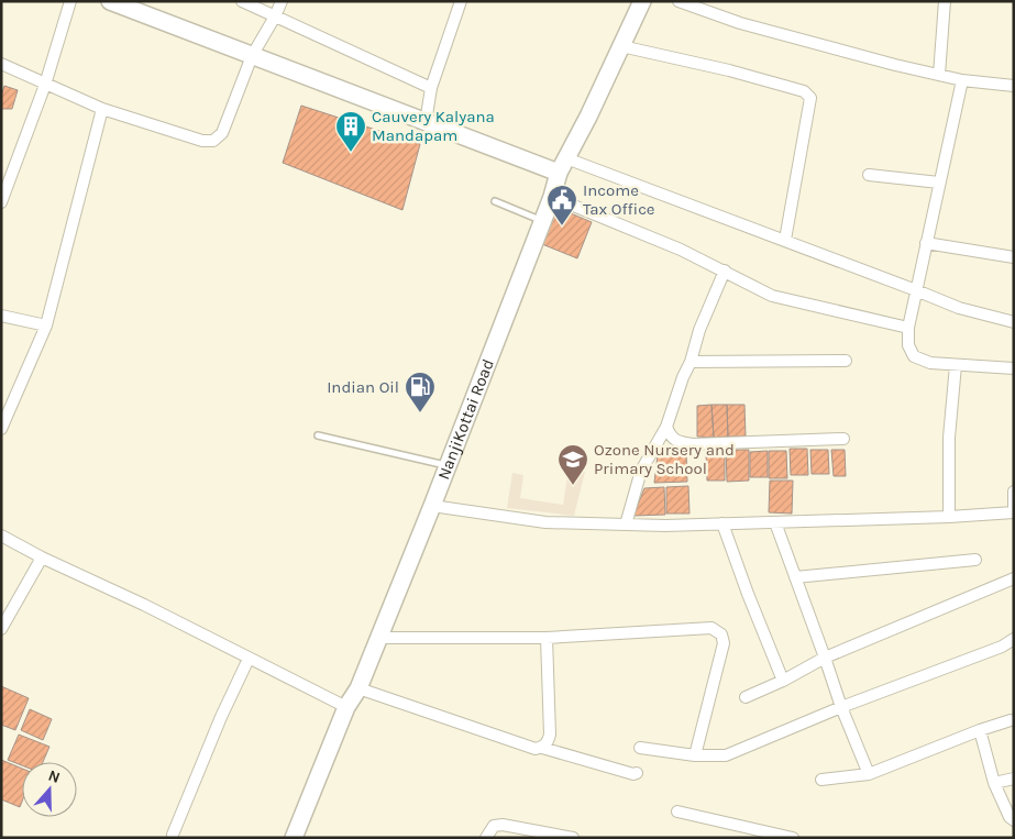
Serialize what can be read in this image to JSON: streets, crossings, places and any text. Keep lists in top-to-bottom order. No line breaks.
{"streets":{"main road":["NanjiKottai Road"]},"places":{"building":["Cauvery Kalyana Mandapam"],"public building":["Income Tax Office"],"fuel station":["Indian Oil"],"school or university":["Ozone Nursery and Primary School"]},"north":"top"}
